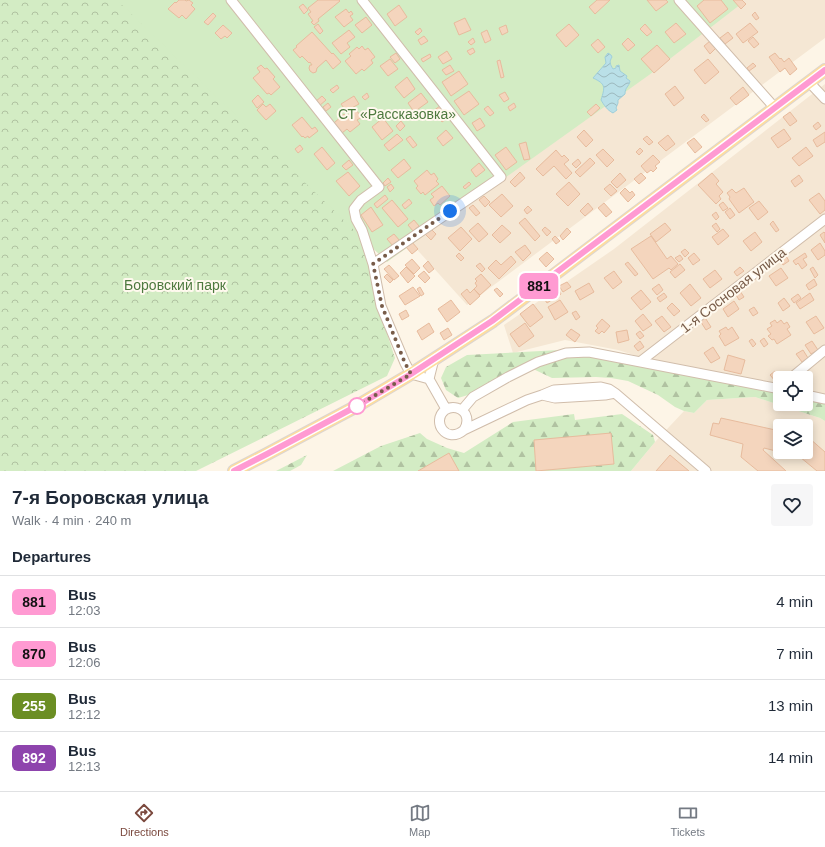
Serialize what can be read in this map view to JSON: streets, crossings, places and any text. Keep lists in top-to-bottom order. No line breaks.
{"streets":{"street":["1-я Сосновая улица"]},"parks":["СТ «Рассказовка»","Боровский парк"],"lines":["bus line 881"],"page":{"on_map":"881","heading":[["7-я Боровская улица","Walk · 4 min · 240 m"],"Departures"],"list":[{"mark":"881","name":"Bus","note":"12:03","value":"4 min"},{"mark":"870","name":"Bus","note":"12:06","value":"7 min"},{"mark":"255","name":"Bus","note":"12:12","value":"13 min"},{"mark":"892","name":"Bus","note":"12:13","value":"14 min"}],"tabs":["Directions","Map","Tickets"]}}
